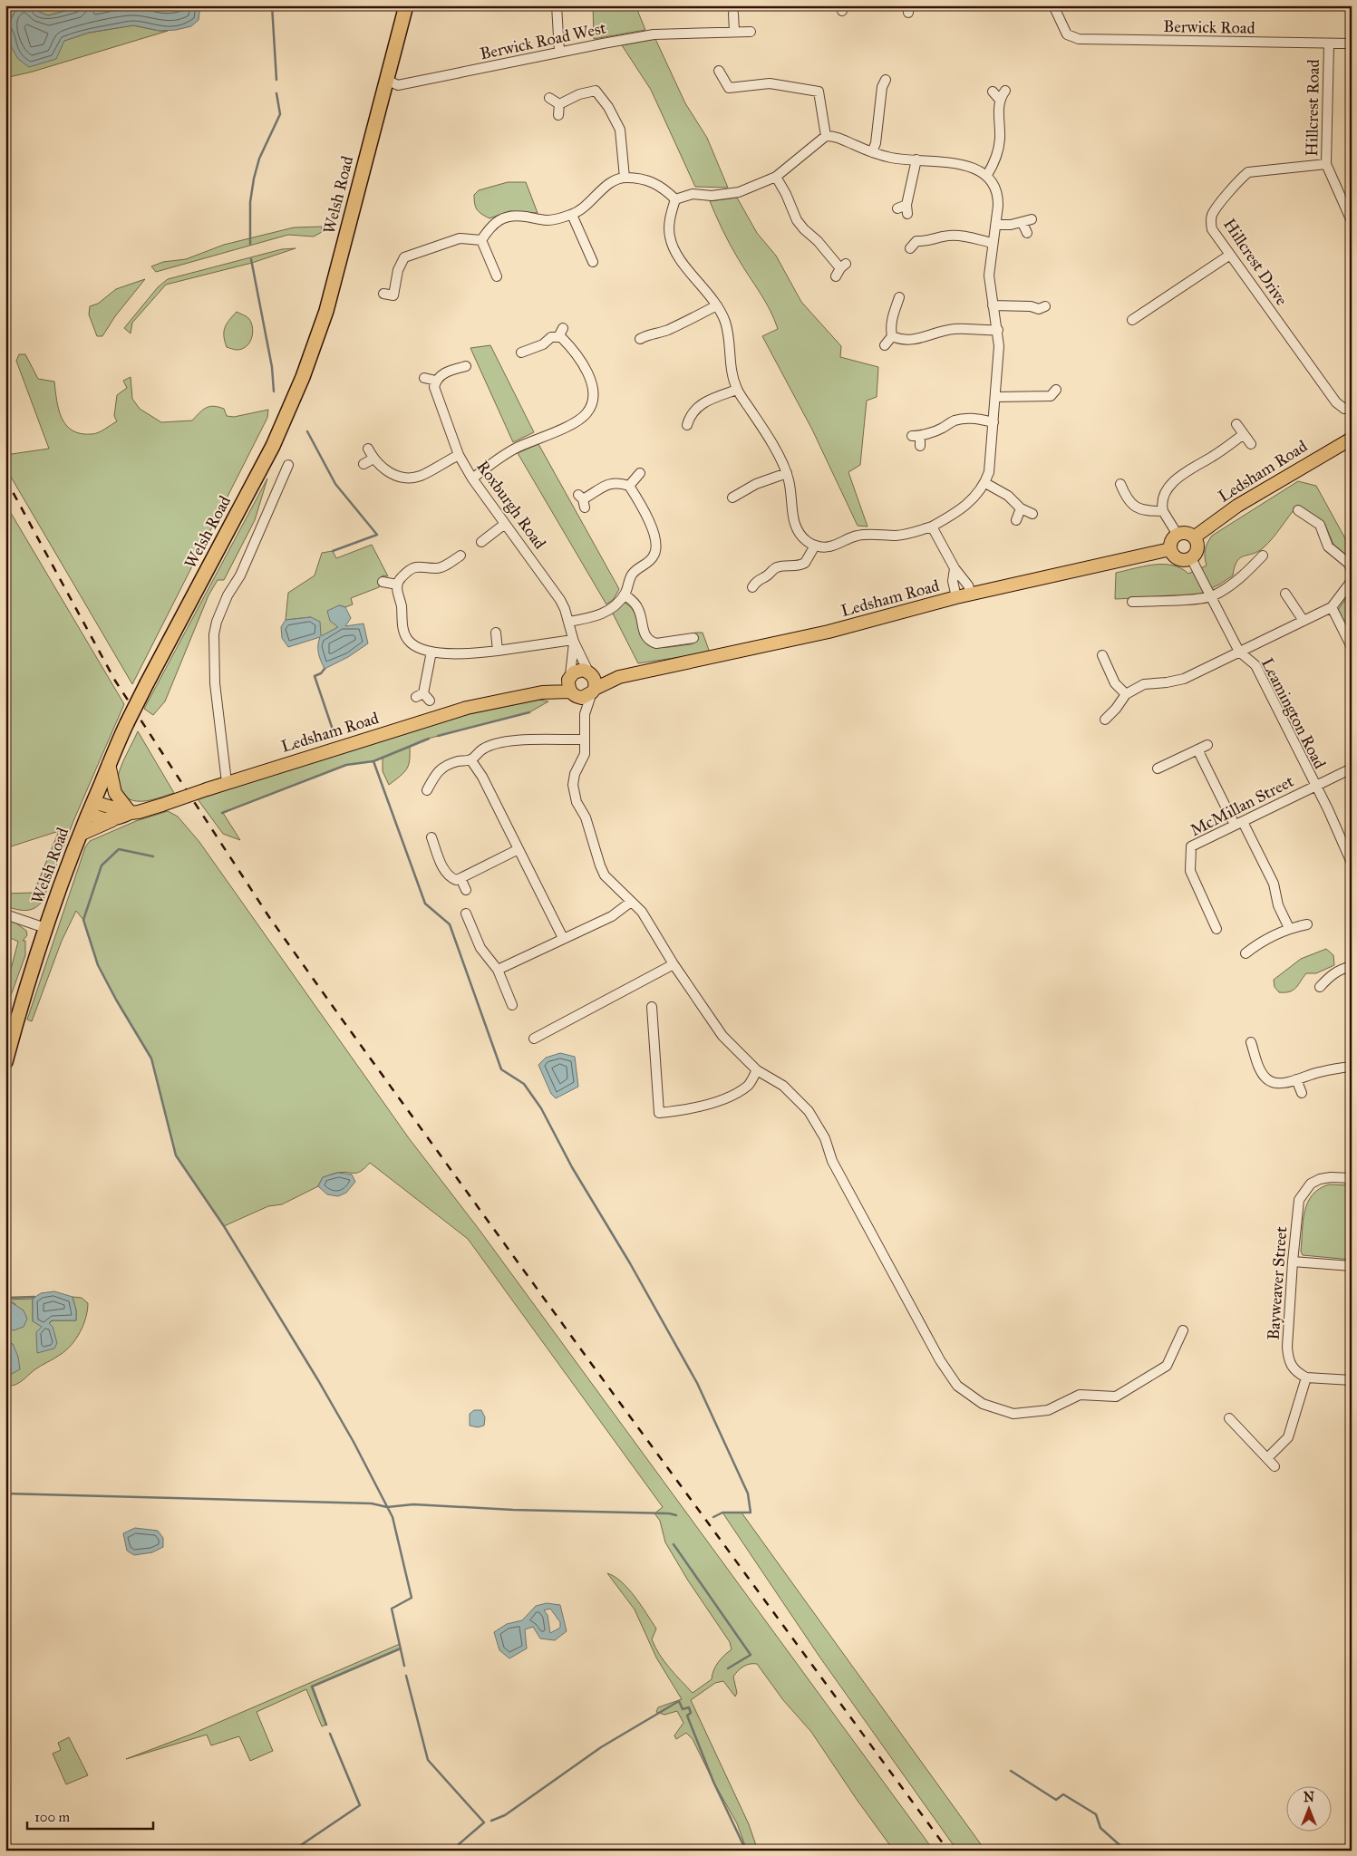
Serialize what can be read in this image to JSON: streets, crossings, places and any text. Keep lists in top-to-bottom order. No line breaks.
{"streets":{"highway":["Welsh Road"],"main road":["Ledsham Road"],"street":["Berwick Road","Berwick Road West","Hillcrest Road","Hillcrest Drive","Roxburgh Road","Leamington Road","McMillan Street","Bayweaver Street"]},"crossings":[["Berwick Road","Hillcrest Road"],["Berwick Road West","Welsh Road"],["Hillcrest Road","Hillcrest Drive"],["Welsh Road","Ledsham Road"],["Ledsham Road","Roxburgh Road"],["Ledsham Road","Leamington Road"],["Leamington Road","McMillan Street"]],"scale_bar":"100 m","north":"top"}
